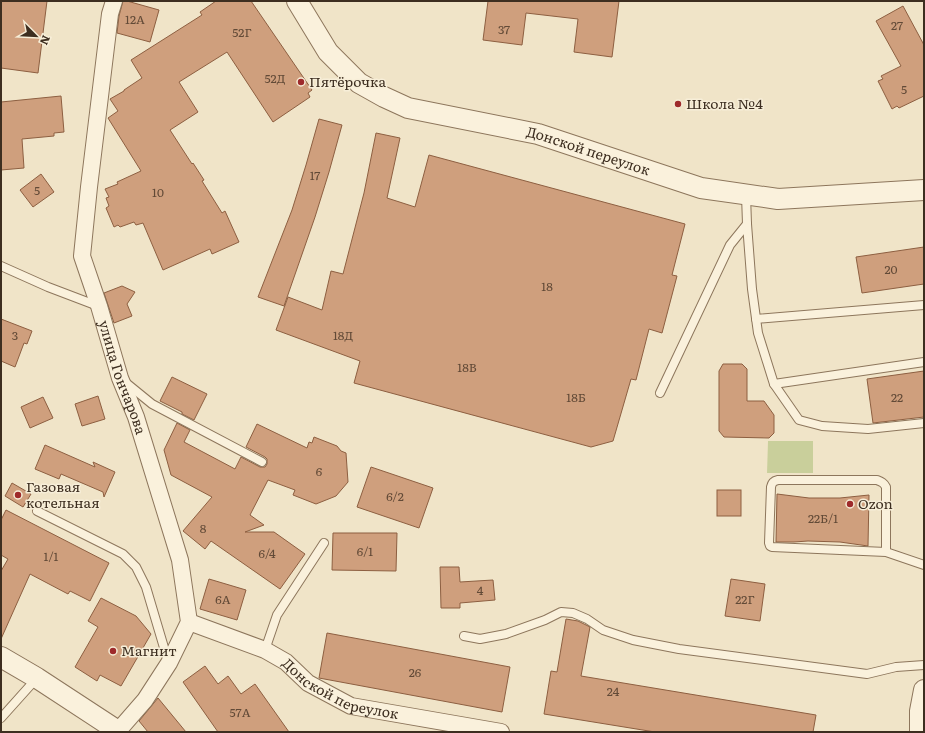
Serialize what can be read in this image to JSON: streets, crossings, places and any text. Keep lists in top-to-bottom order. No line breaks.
{"streets":{"street":["Донской переулок","улица Гончарова"]},"crossings":[["Донской переулок","улица Гончарова"]],"places":["Пятёрочка","Школа №4","Газовая котельная","Ozon","Магнит"],"house_numbers":["12А","27","37","52Г","52Д","5","17","5","10","20","18","3","18Д","18В","18Б","22","6","6/2","22Б/1","8","6/1","6/4","1/1","4","6А","22Г","26","24","57А"],"north":"bottom right"}
